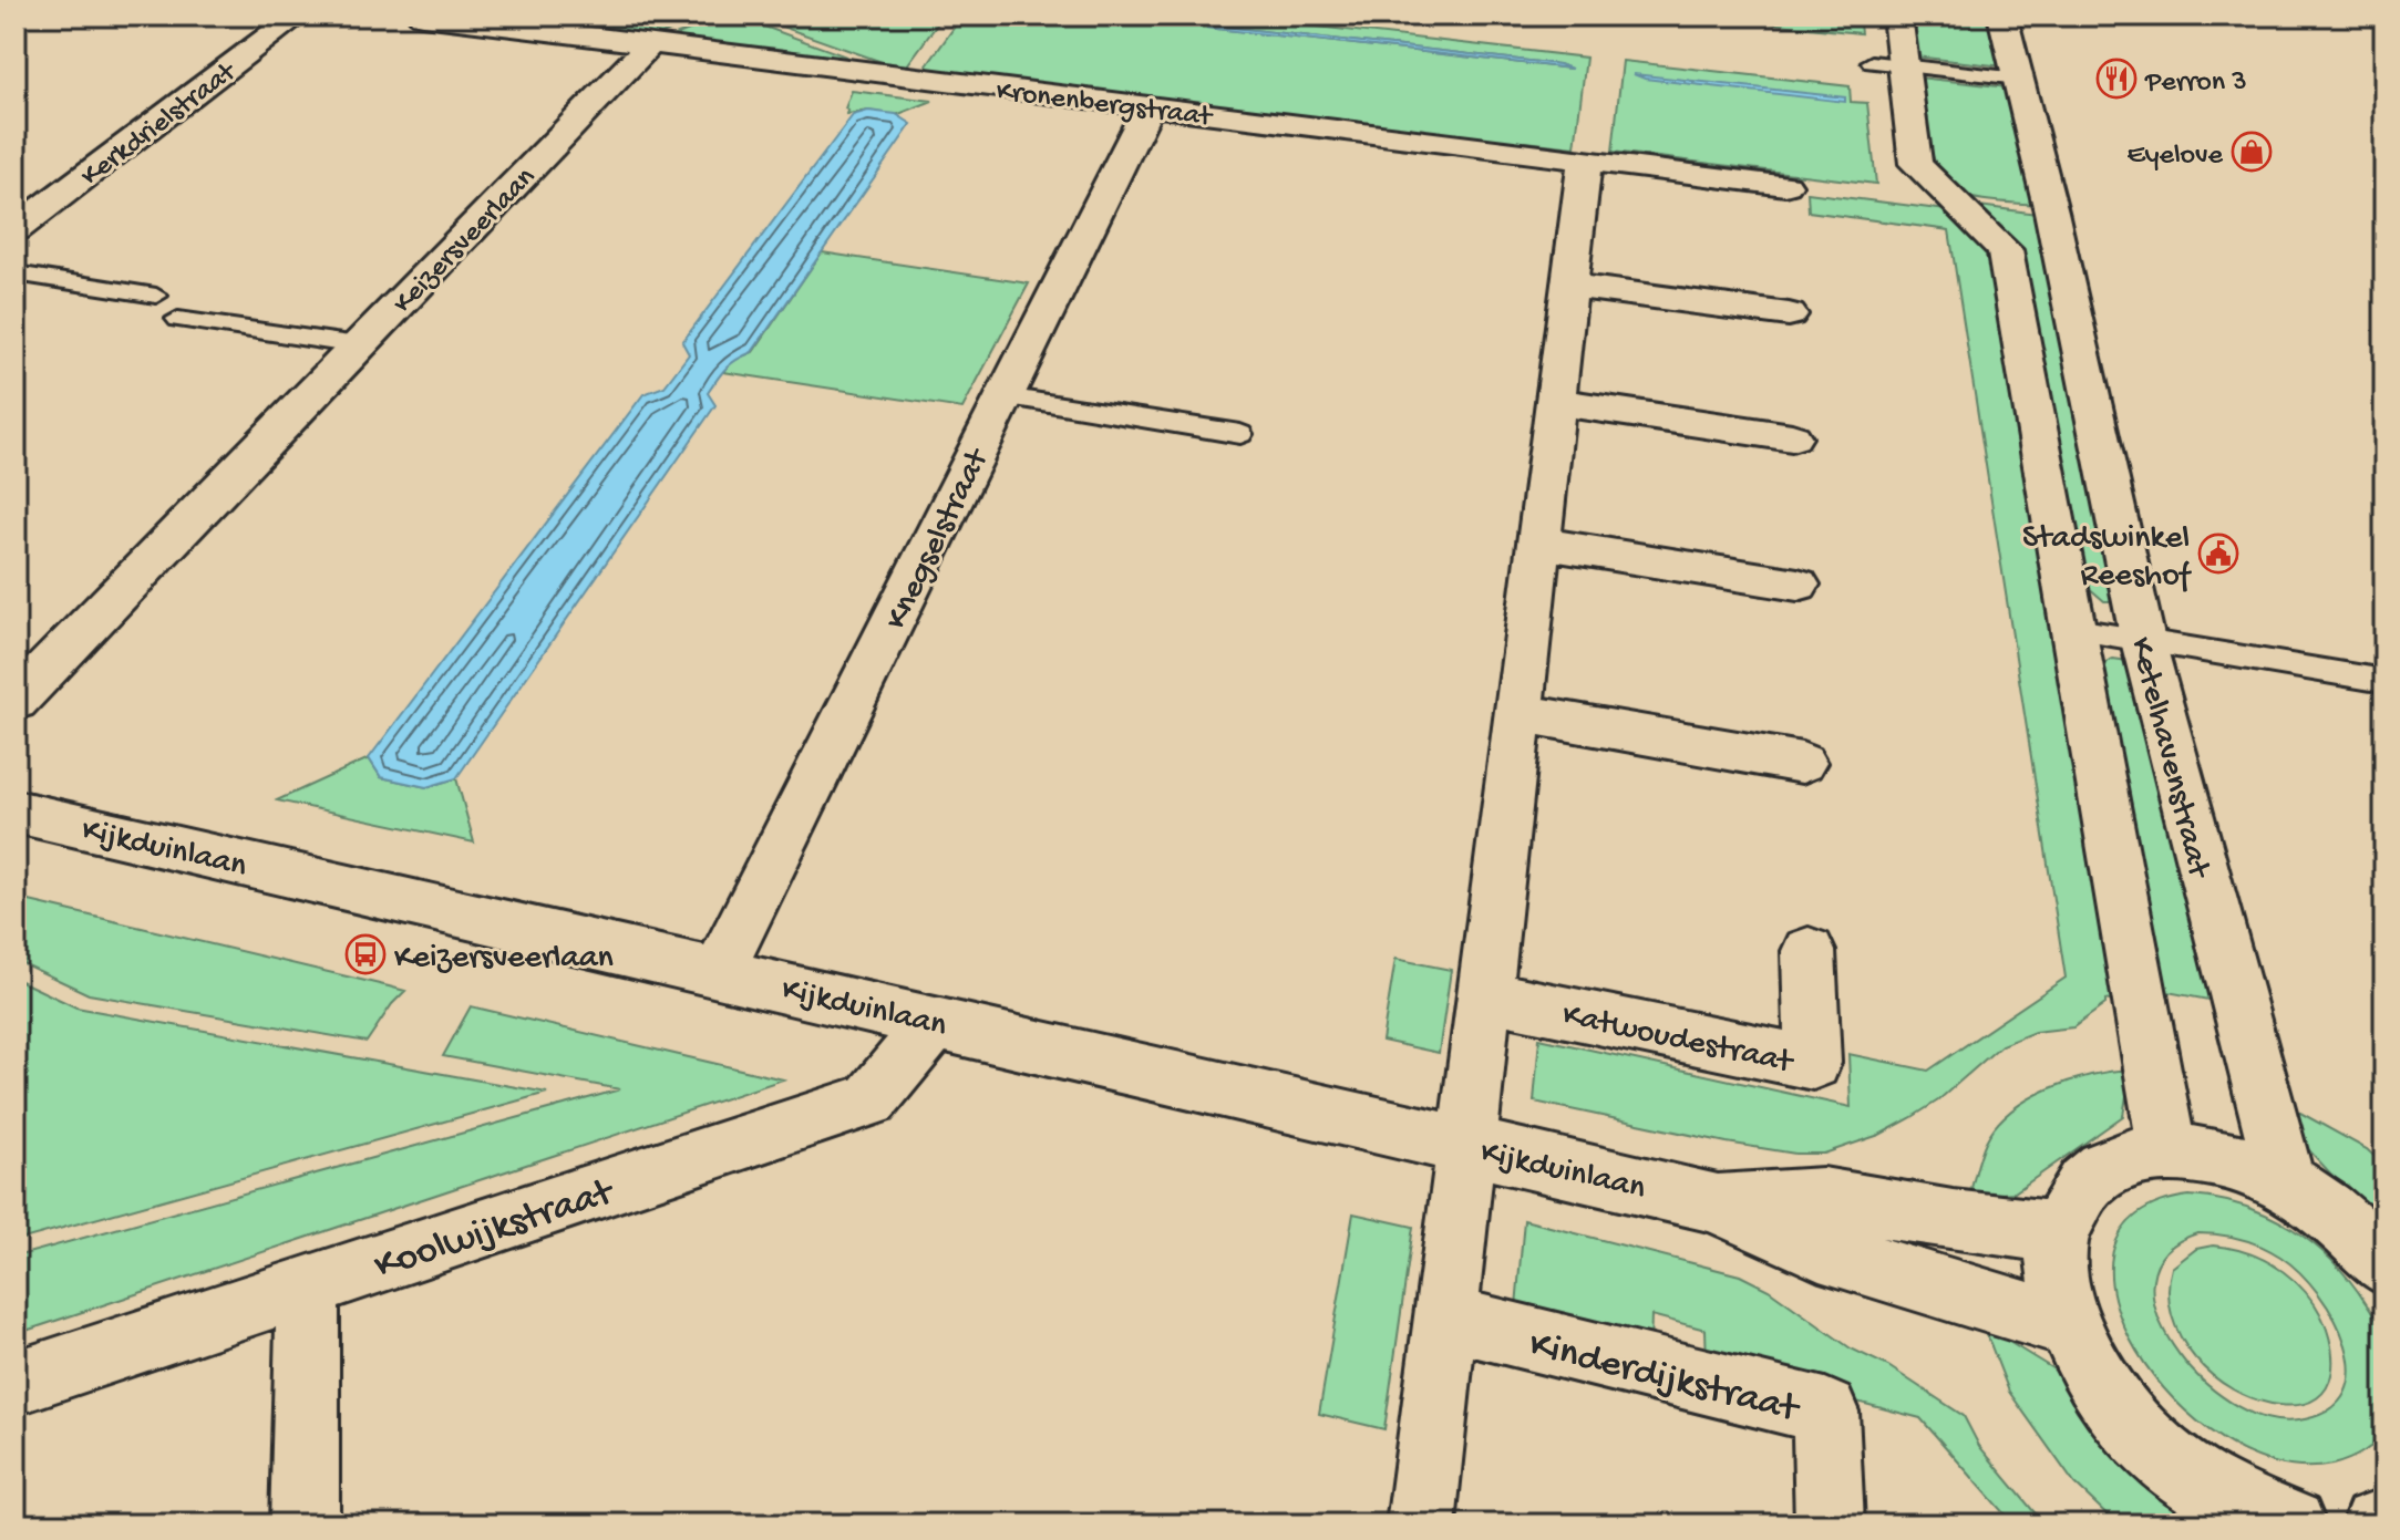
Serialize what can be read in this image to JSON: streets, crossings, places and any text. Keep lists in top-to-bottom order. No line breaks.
{"streets":{"street":["Kronenbergstraat","Kerkdrielstraat","Keizersveerlaan","Knegselstraat","Ketelhavenstraat","Kijkduinlaan","Katwoudestraat","Koolwijkstraat","Kinderdijkstraat"]},"crossings":[["Kronenbergstraat","Keizersveerlaan"],["Kronenbergstraat","Knegselstraat"],["Knegselstraat","Kijkduinlaan"],["Kijkduinlaan","Koolwijkstraat"]],"places":{"restaurant":["Perron 3"],"shop":["Eyelove"],"public building":["Stadswinkel Reeshof"],"bus stop":["Keizersveerlaan"]}}
